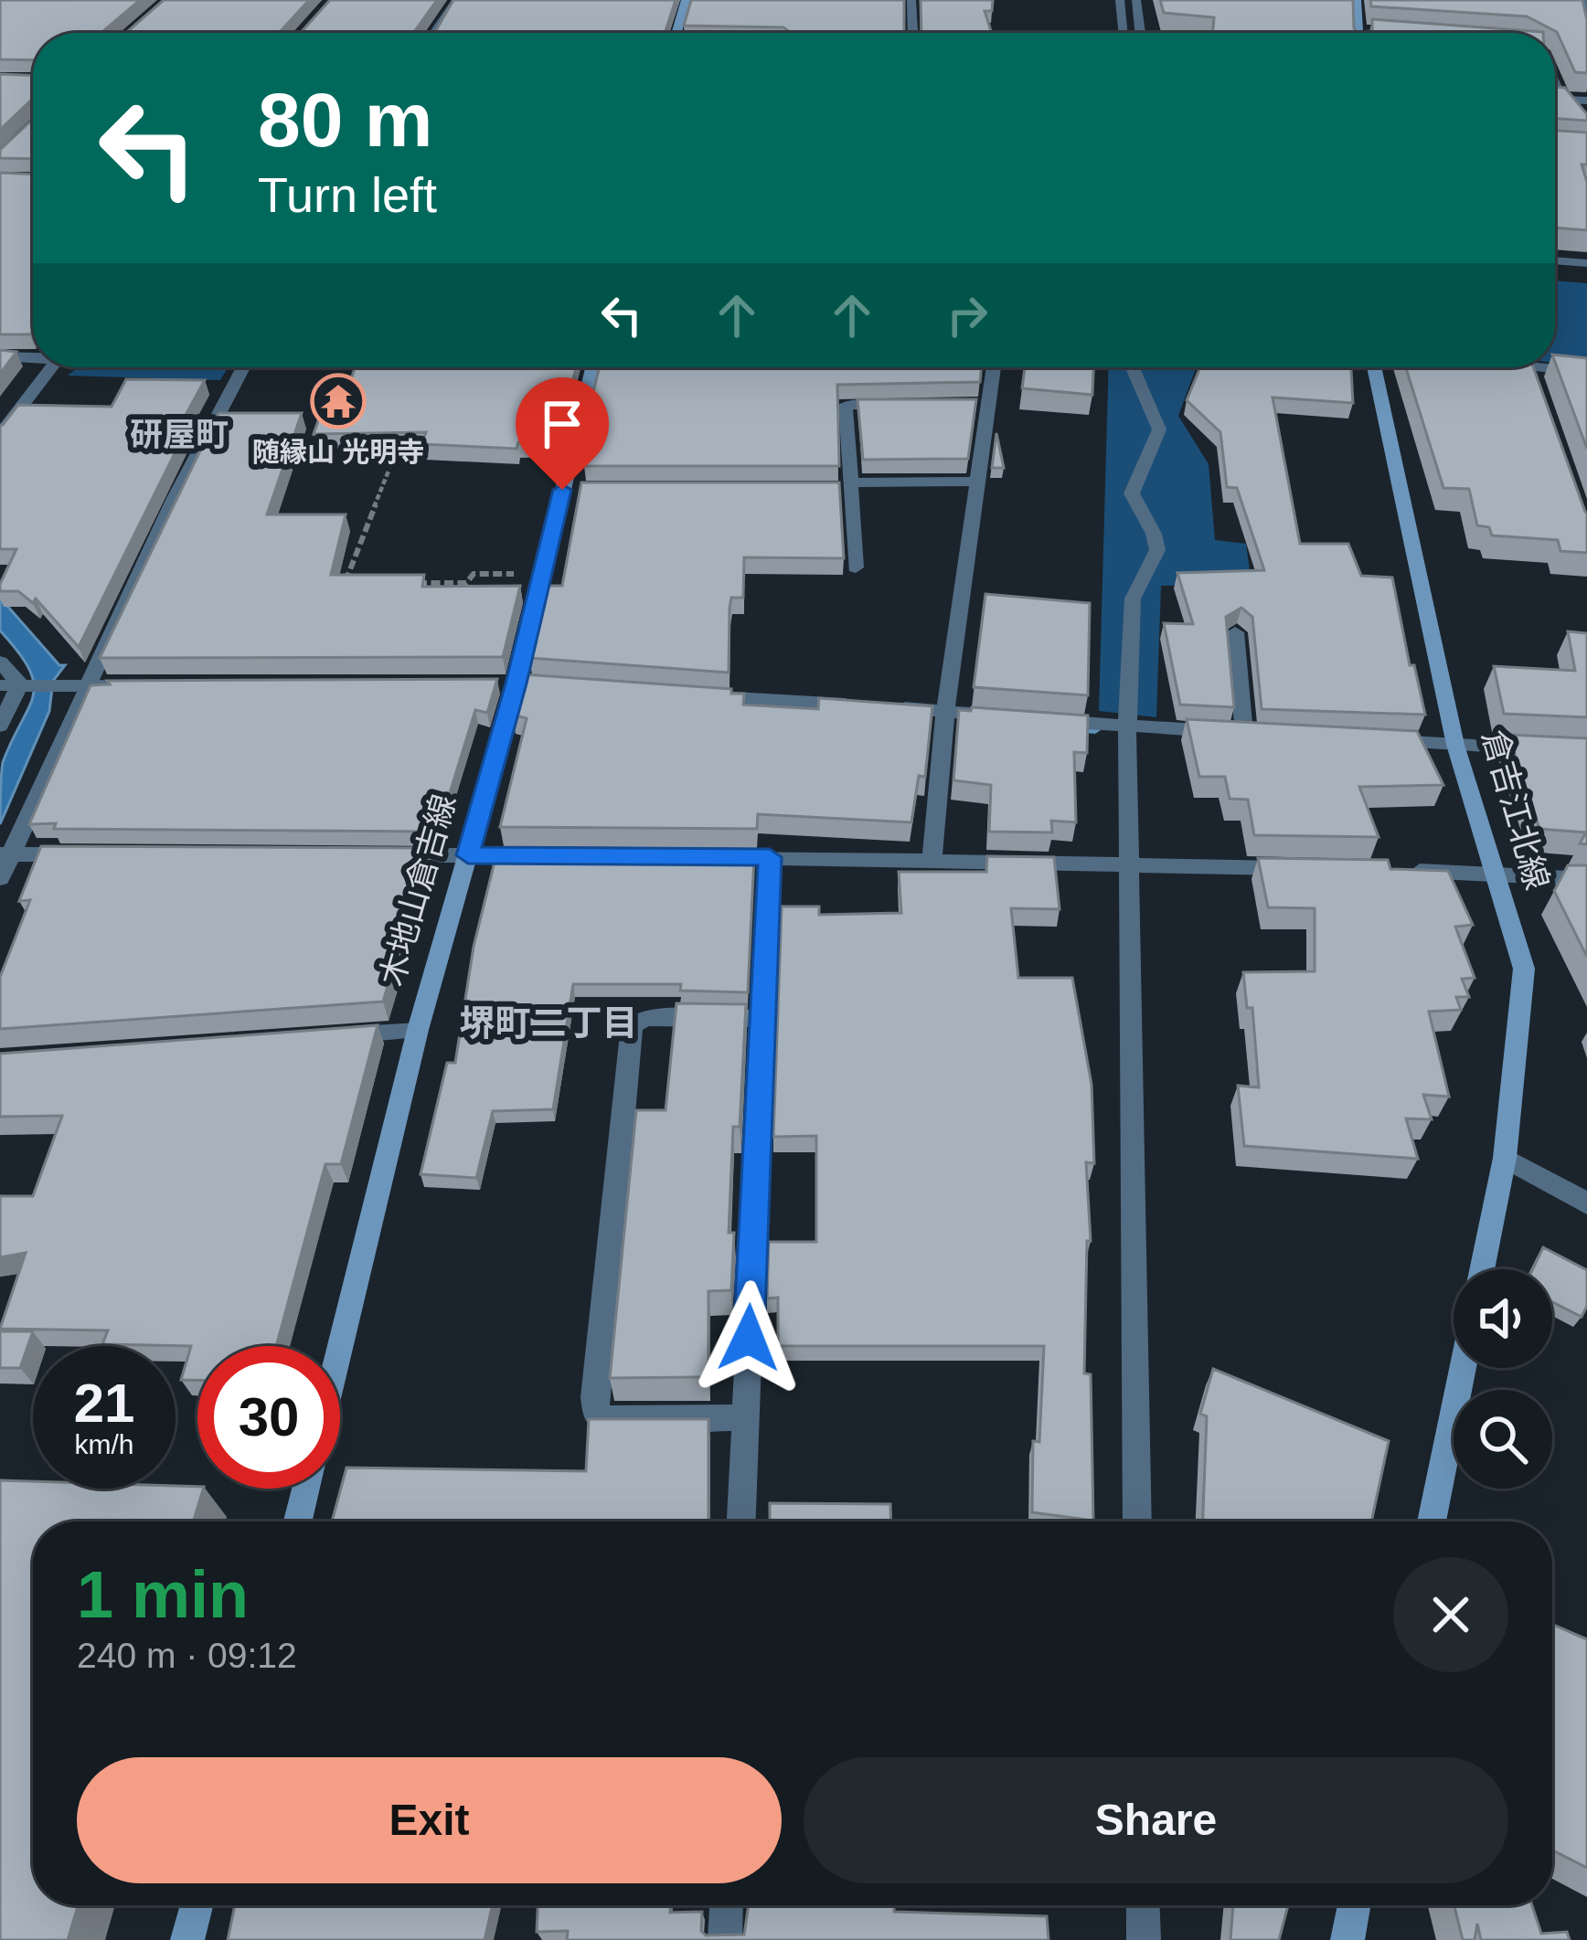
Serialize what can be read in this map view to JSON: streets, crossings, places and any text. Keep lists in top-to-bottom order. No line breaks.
{"streets":{"main road":["倉吉江北線","木地山倉吉線"]},"districts":["研屋町","堺町二丁目"],"places":{"temple":["随縁山 光明寺"]},"page":{"turn":["80 m","Turn left"],"speed":"21 km/h","limit":"30","heading":["1 min","240 m · 09:12"],"buttons":["Exit","Share"]}}
